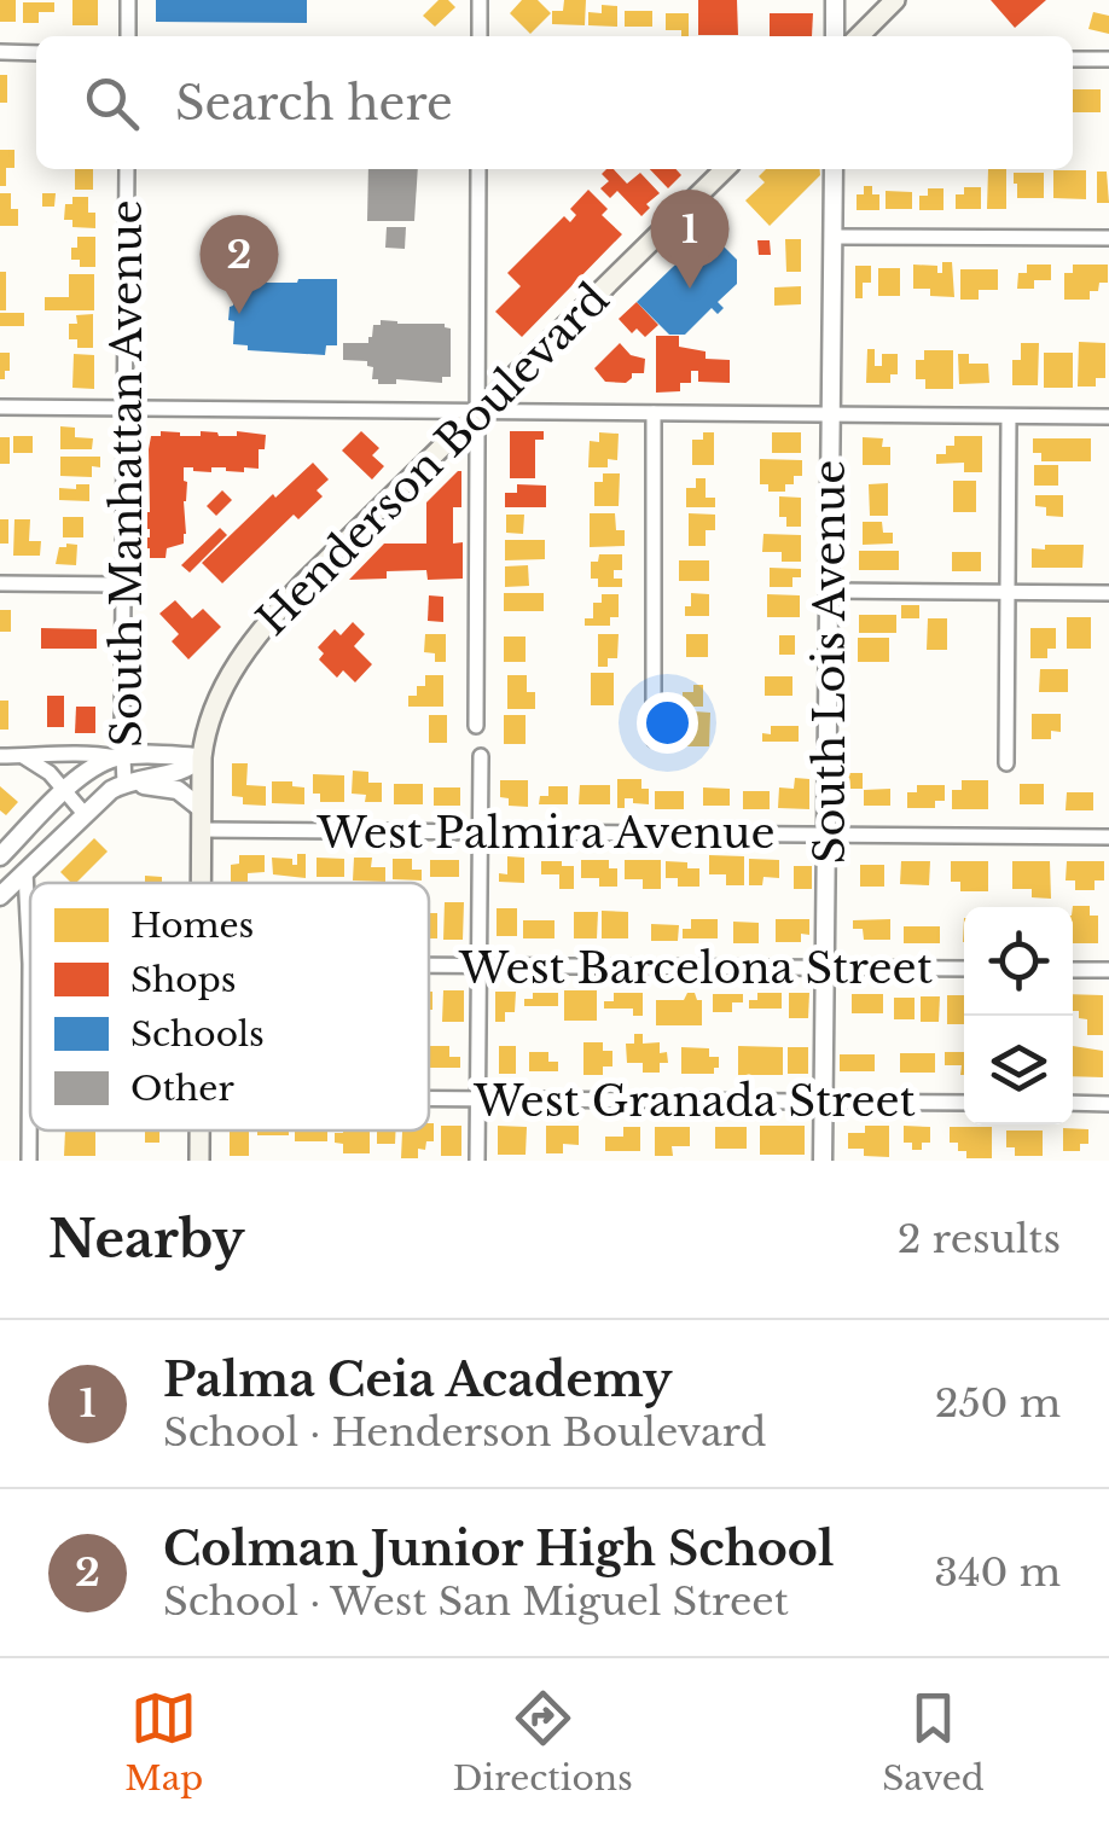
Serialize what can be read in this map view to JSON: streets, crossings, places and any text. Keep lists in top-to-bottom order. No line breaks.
{"streets":{"main road":["Henderson Boulevard","South Manhattan Avenue"],"street":["South Lois Avenue","West Palmira Avenue","West Barcelona Street","West Granada Street"]},"crossings":[["Henderson Boulevard","South Manhattan Avenue"],["South Manhattan Avenue","West Palmira Avenue"],["South Lois Avenue","West Palmira Avenue"],["South Lois Avenue","West Barcelona Street"],["South Lois Avenue","West Granada Street"]],"legend":["Homes","Shops","Schools","Other"],"page":{"search":"Search here","pins":["1","2"],"heading":["Nearby","2 results"],"list":[{"mark":"1","name":"Palma Ceia Academy","note":"School · Henderson Boulevard","value":"250 m"},{"mark":"2","name":"Colman Junior High School","note":"School · West San Miguel Street","value":"340 m"}],"nav":["Map","Directions","Saved"]}}
